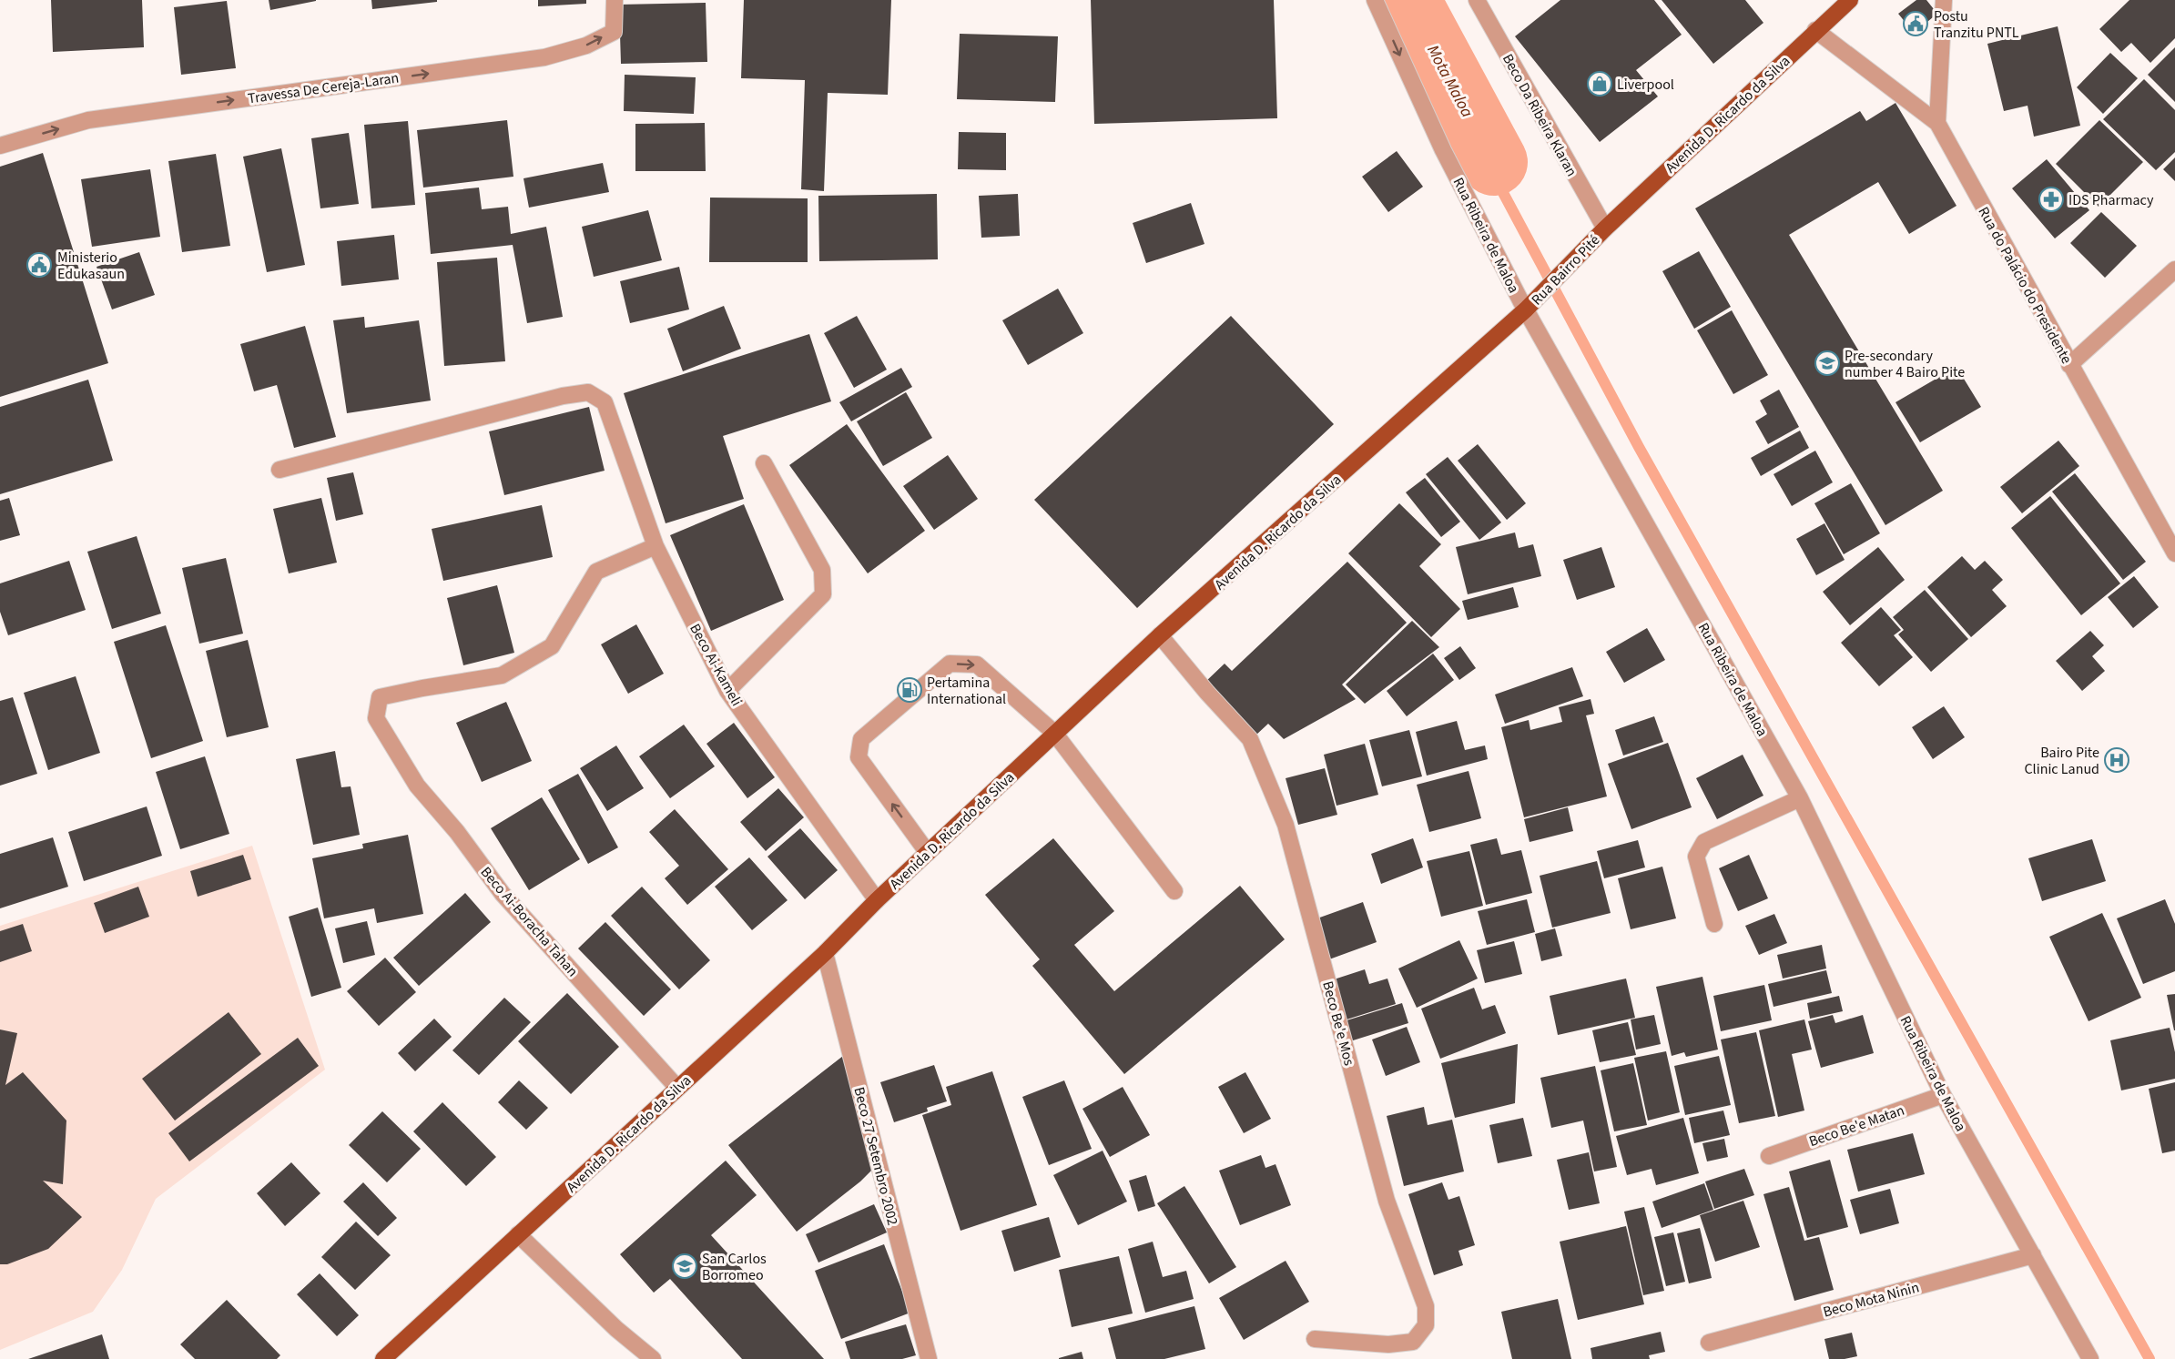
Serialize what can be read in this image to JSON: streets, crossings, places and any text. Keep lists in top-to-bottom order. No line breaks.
{"streets":{"main road":["Avenida D. Ricardo da Silva","Rua Bairro Pité"],"street":["Travessa De Cereja-Laran","Beco Da Ribeira Klaran","Rua Ribeira de Maloa","Rua do Palácio do Presidente","Beco Ai-Kameli","Beco Ai-Boracha Tahan","Beco Be'e Mos","Beco Be'e Matan","Beco 27 Setembro 2002","Beco Mota Ninin"]},"crossings":[["Avenida D. Ricardo da Silva","Beco Da Ribeira Klaran"],["Avenida D. Ricardo da Silva","Rua Ribeira de Maloa"],["Avenida D. Ricardo da Silva","Rua Bairro Pité"],["Avenida D. Ricardo da Silva","Beco Ai-Kameli"],["Avenida D. Ricardo da Silva","Beco Ai-Boracha Tahan"],["Avenida D. Ricardo da Silva","Beco Be'e Mos"],["Avenida D. Ricardo da Silva","Beco 27 Setembro 2002"],["Beco Da Ribeira Klaran","Rua Bairro Pité"],["Rua Ribeira de Maloa","Rua Bairro Pité"],["Rua Ribeira de Maloa","Beco Be'e Matan"],["Rua Ribeira de Maloa","Beco Mota Ninin"],["Beco Ai-Kameli","Beco Ai-Boracha Tahan"]],"one_way":["Travessa De Cereja-Laran"],"water":["Mota Maloa"],"places":{"public building":["Postu Tranzitu PNTL","Ministerio Edukasaun"],"shop":["Liverpool"],"pharmacy":["IDS Pharmacy"],"school or university":["Pre-secondary number 4 Bairo Pite","San Carlos Borromeo"],"fuel station":["Pertamina International"],"hospital":["Bairo Pite Clinic Lanud"]}}
